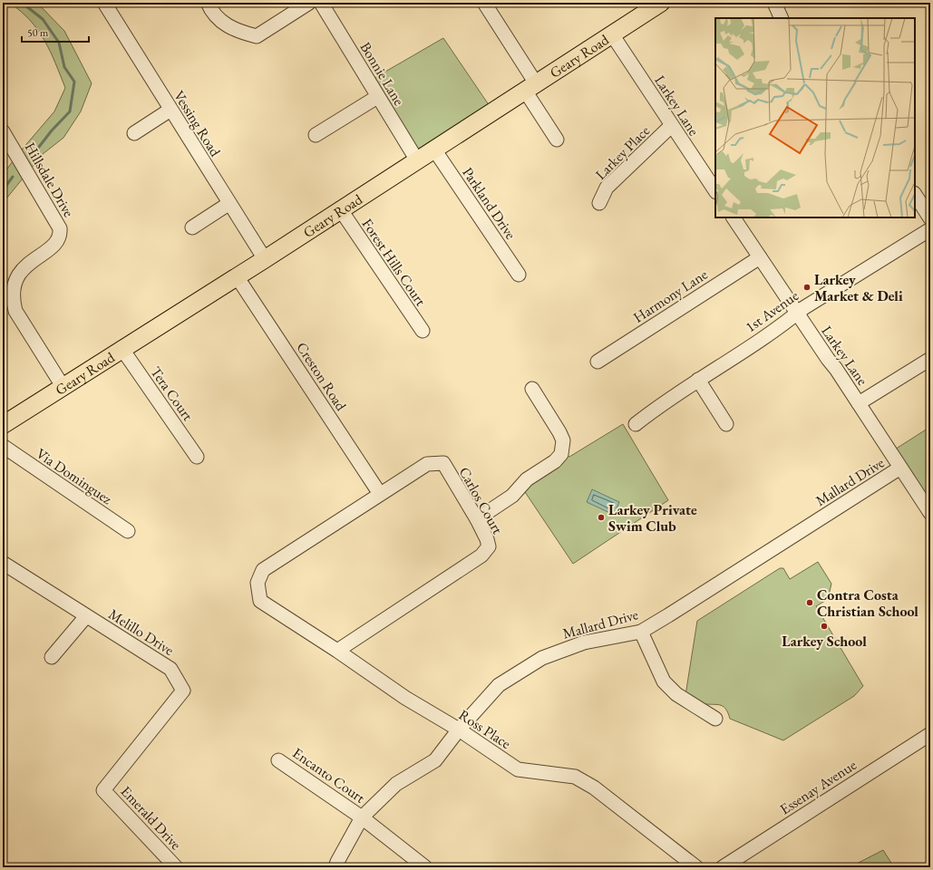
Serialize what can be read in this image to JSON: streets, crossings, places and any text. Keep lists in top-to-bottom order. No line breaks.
{"streets":{"main road":["Geary Road"],"street":["Bonnie Lane","Larkey Lane","Vessing Road","Larkey Place","Hillsdale Drive","Parkland Drive","Forest Hills Court","Harmony Lane","1st Avenue","Creston Road","Tera Court","Via Dominguez","Mallard Drive","Carlos Court","Melillo Drive","Ross Place","Encanto Court","Essenay Avenue","Emerald Drive"]},"crossings":[["Geary Road","Bonnie Lane"],["Geary Road","Larkey Lane"],["Geary Road","Vessing Road"],["Geary Road","Hillsdale Drive"],["Geary Road","Parkland Drive"],["Geary Road","Forest Hills Court"],["Geary Road","Creston Road"],["Geary Road","Tera Court"],["Larkey Lane","Larkey Place"],["Larkey Lane","Harmony Lane"],["Larkey Lane","1st Avenue"],["Larkey Lane","Mallard Drive"],["Creston Road","Carlos Court"],["Mallard Drive","Ross Place"],["Mallard Drive","Encanto Court"],["Carlos Court","Ross Place"],["Melillo Drive","Emerald Drive"]],"places":["Larkey Market & Deli","Larkey Private Swim Club","Contra Costa Christian School","Larkey School"],"scale_bar":"50 m"}
